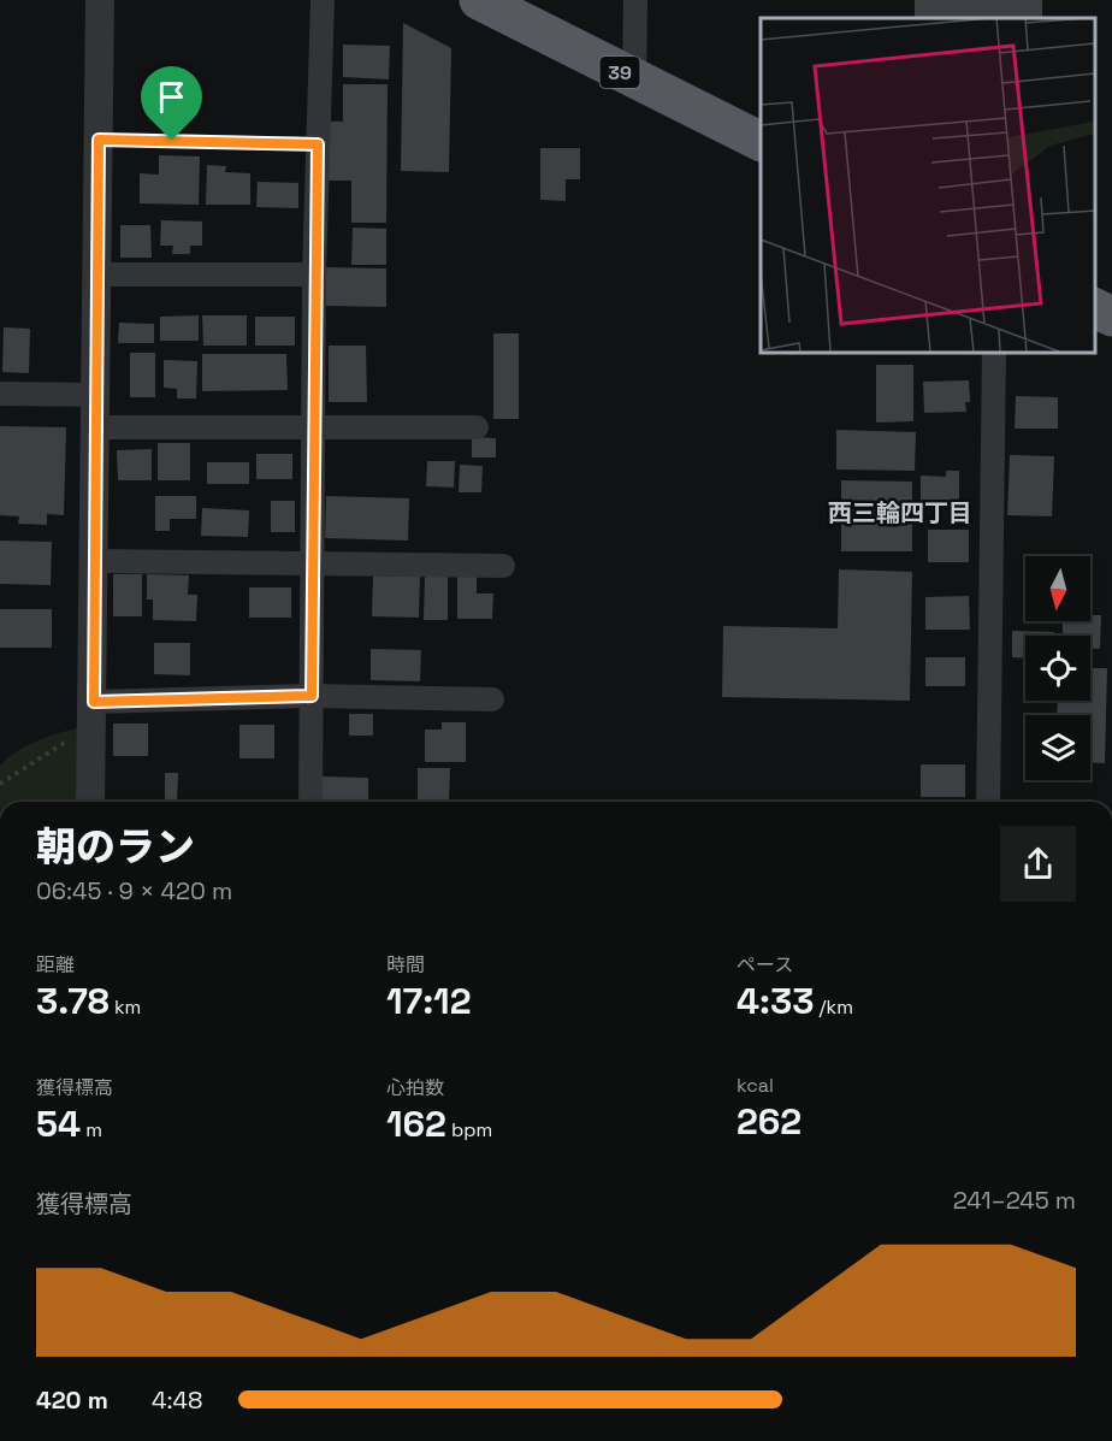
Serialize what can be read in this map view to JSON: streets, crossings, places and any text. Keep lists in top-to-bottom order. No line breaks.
{"streets":{"highway":["39"]},"districts":["西三輪四丁目"],"north":"bottom","page":{"heading":["朝のラン","06:45 · 9 × 420 m"],"stats":[["距離","3.78 km"],["時間","17:12"],["ペース","4:33 /km"],["獲得標高","54 m"],["心拍数","162 bpm"],["kcal","262"]],"chart":["獲得標高","241–245 m"],"list":[{"name":"420 m","note":"4:48"}]}}
